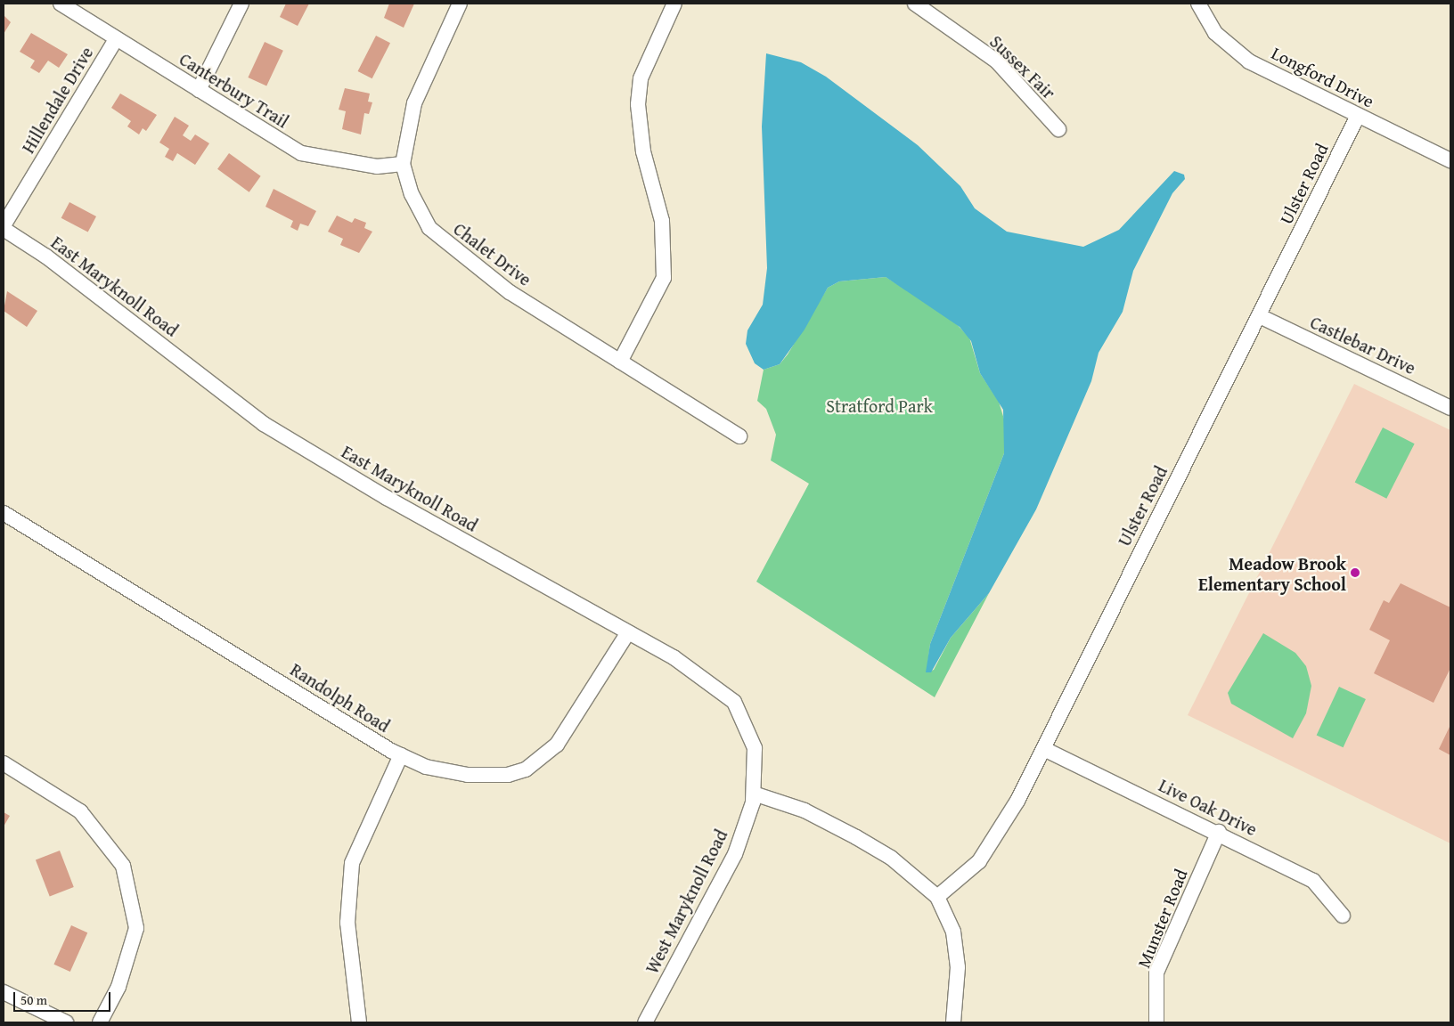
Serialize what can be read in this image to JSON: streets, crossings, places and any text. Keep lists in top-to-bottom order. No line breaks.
{"streets":{"street":["Sussex Fair","Longford Drive","Canterbury Trail","Hillendale Drive","Ulster Road","Chalet Drive","East Maryknoll Road","Castlebar Drive","Randolph Road","Live Oak Drive","West Maryknoll Road","Munster Road"]},"crossings":[["Longford Drive","Ulster Road"],["Canterbury Trail","Hillendale Drive"],["Canterbury Trail","Chalet Drive"],["Ulster Road","Castlebar Drive"],["Ulster Road","Live Oak Drive"],["East Maryknoll Road","Randolph Road"],["East Maryknoll Road","West Maryknoll Road"],["Live Oak Drive","Munster Road"]],"parks":["Stratford Park"],"places":["Meadow Brook Elementary School"],"scale_bar":"50 m"}
